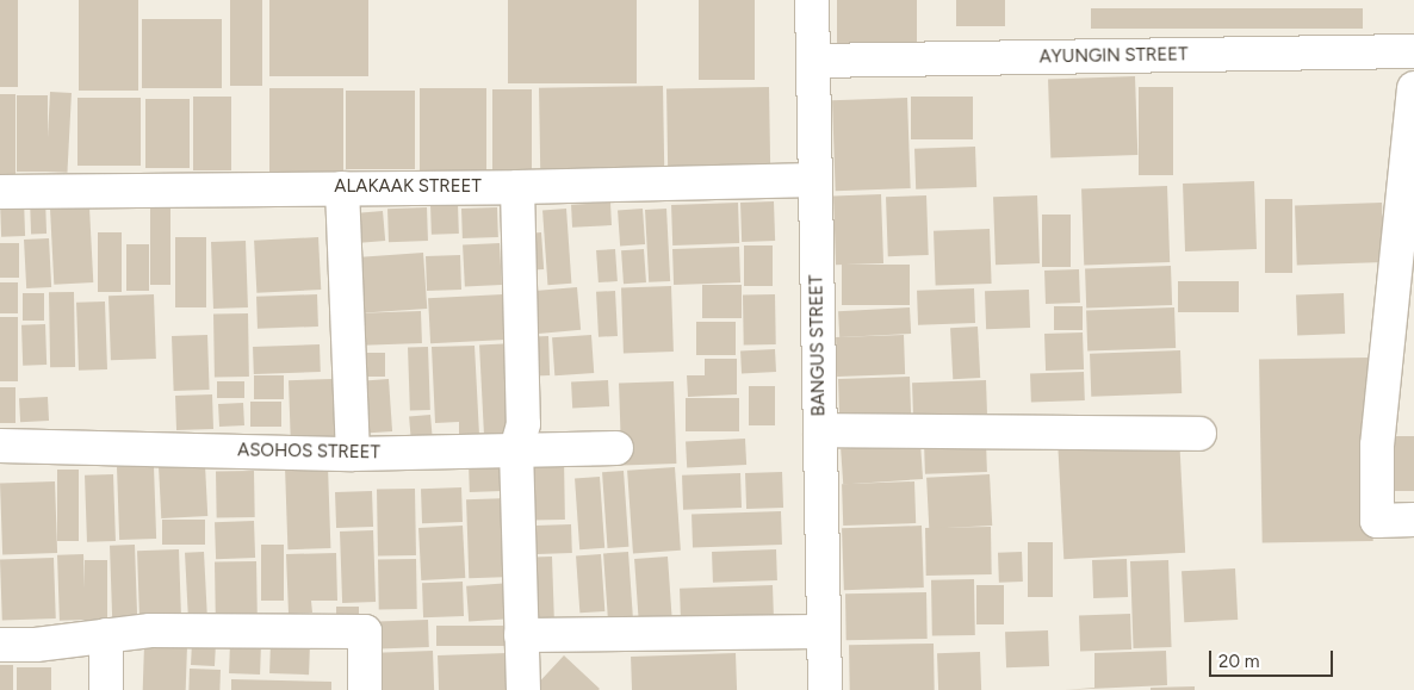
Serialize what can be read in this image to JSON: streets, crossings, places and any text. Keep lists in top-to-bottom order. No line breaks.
{"streets":{"street":["AYUNGIN STREET","ALAKAAK STREET","BANGUS STREET","ASOHOS STREET"]},"crossings":[["AYUNGIN STREET","BANGUS STREET"],["ALAKAAK STREET","BANGUS STREET"]],"scale_bar":"20 m"}
